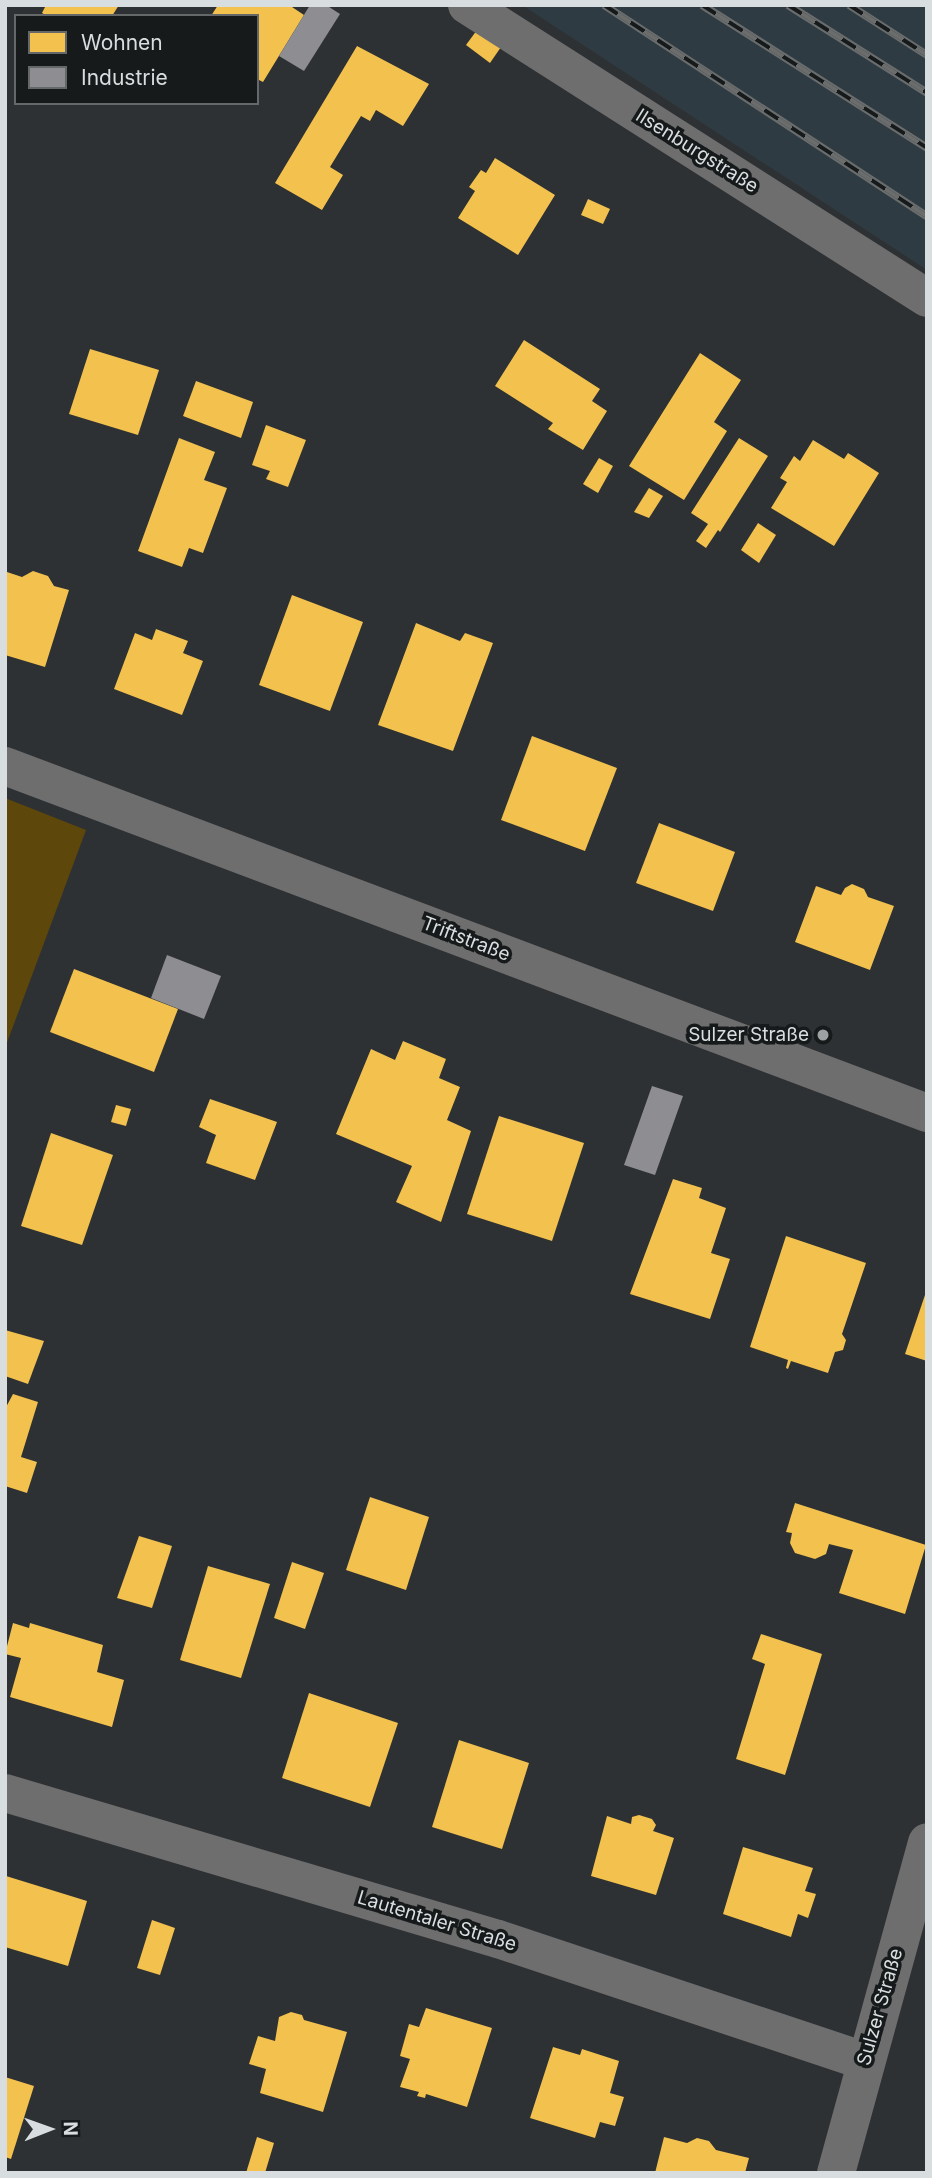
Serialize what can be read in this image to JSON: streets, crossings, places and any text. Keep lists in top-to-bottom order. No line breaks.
{"streets":{"street":["Ilsenburgstraße","Triftstraße","Lautentaler Straße","Sulzer Straße"]},"crossings":[["Lautentaler Straße","Sulzer Straße"]],"places":["Sulzer Straße"],"legend":["Wohnen","Industrie"],"north":"right"}
